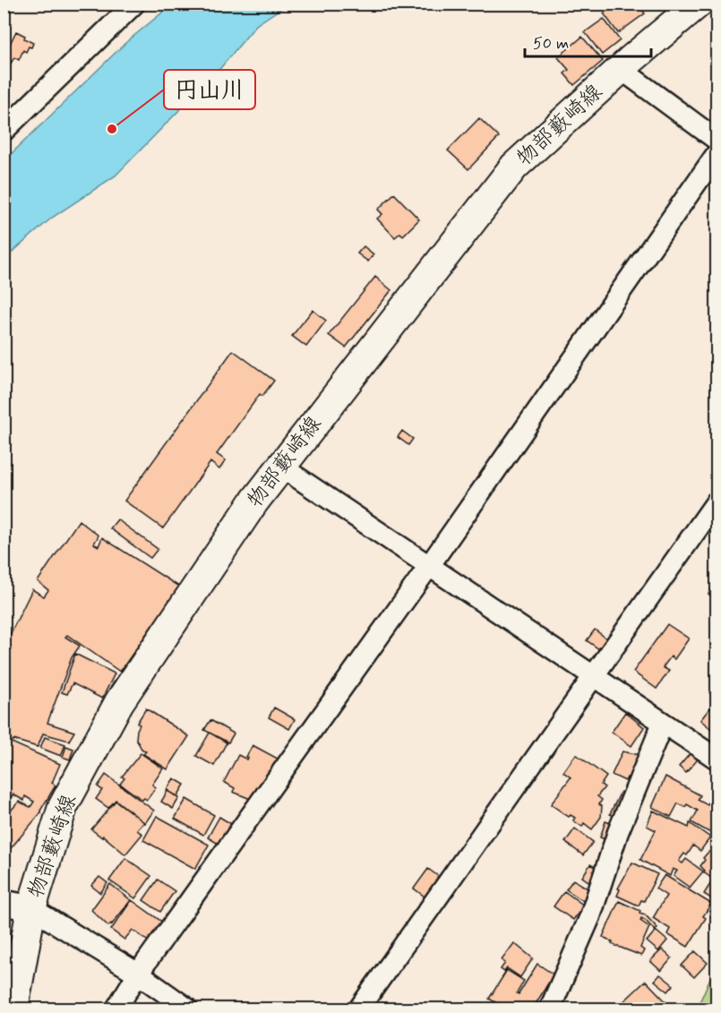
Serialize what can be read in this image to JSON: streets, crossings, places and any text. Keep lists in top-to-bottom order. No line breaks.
{"streets":{"main road":["物部藪崎線"]},"places":["円山川"],"scale_bar":"50 m"}
